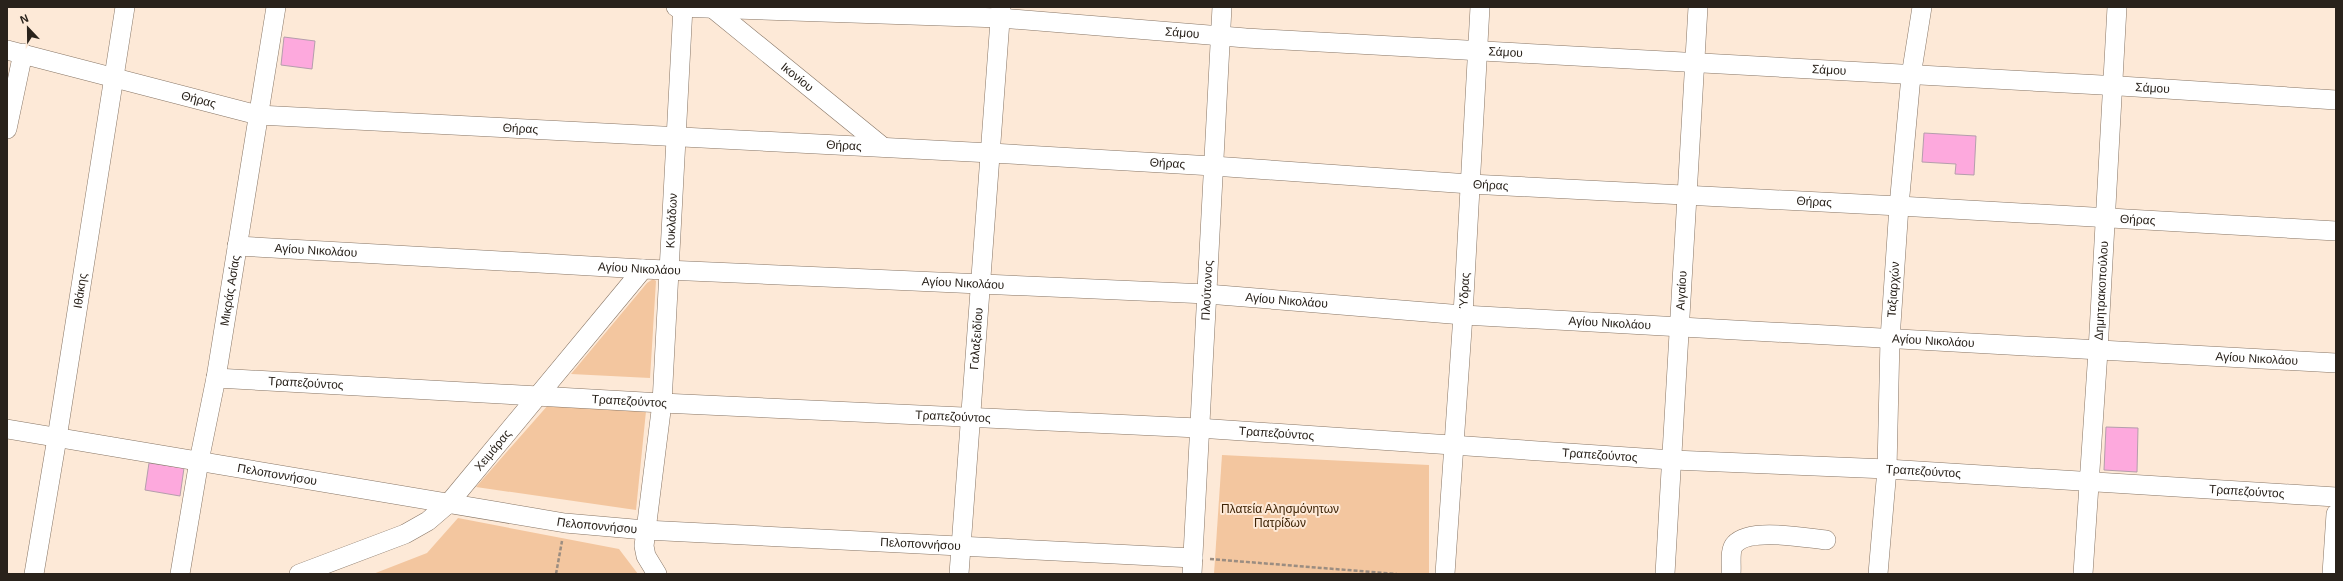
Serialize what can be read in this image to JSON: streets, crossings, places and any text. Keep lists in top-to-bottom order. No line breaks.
{"streets":{"street":["Σάμου","Ικονίου","Θήρας","Κυκλάδων","Αγίου Νικολάου","Πλούτωνος","Αιγαίου","Ταξιαρχών","Ιθάκης","Μικράς Ασίας","Ύδρας","Δημητρακοπούλου","Γαλαξειδίου","Τραπεζούντος","Χειμάρας","Πελοποννήσου"]},"crossings":[["Σάμου","Ικονίου"],["Σάμου","Κυκλάδων"],["Σάμου","Πλούτωνος"],["Σάμου","Αιγαίου"],["Σάμου","Ταξιαρχών"],["Σάμου","Ύδρας"],["Σάμου","Δημητρακοπούλου"],["Σάμου","Γαλαξειδίου"],["Ικονίου","Θήρας"],["Θήρας","Κυκλάδων"],["Θήρας","Πλούτωνος"],["Θήρας","Αιγαίου"],["Θήρας","Ταξιαρχών"],["Θήρας","Ιθάκης"],["Θήρας","Μικράς Ασίας"],["Θήρας","Ύδρας"],["Θήρας","Δημητρακοπούλου"],["Θήρας","Γαλαξειδίου"],["Κυκλάδων","Αγίου Νικολάου"],["Κυκλάδων","Τραπεζούντος"],["Κυκλάδων","Πελοποννήσου"],["Αγίου Νικολάου","Πλούτωνος"],["Αγίου Νικολάου","Αιγαίου"],["Αγίου Νικολάου","Ταξιαρχών"],["Αγίου Νικολάου","Μικράς Ασίας"],["Αγίου Νικολάου","Ύδρας"],["Αγίου Νικολάου","Δημητρακοπούλου"],["Αγίου Νικολάου","Γαλαξειδίου"],["Αγίου Νικολάου","Χειμάρας"],["Πλούτωνος","Τραπεζούντος"],["Πλούτωνος","Πελοποννήσου"],["Αιγαίου","Τραπεζούντος"],["Ταξιαρχών","Τραπεζούντος"],["Ιθάκης","Πελοποννήσου"],["Μικράς Ασίας","Τραπεζούντος"],["Μικράς Ασίας","Πελοποννήσου"],["Ύδρας","Τραπεζούντος"],["Δημητρακοπούλου","Τραπεζούντος"],["Γαλαξειδίου","Τραπεζούντος"],["Γαλαξειδίου","Πελοποννήσου"],["Τραπεζούντος","Χειμάρας"],["Χειμάρας","Πελοποννήσου"]],"parks":["Πλατεία Αλησμόνητων Πατρίδων"],"north":"top"}
